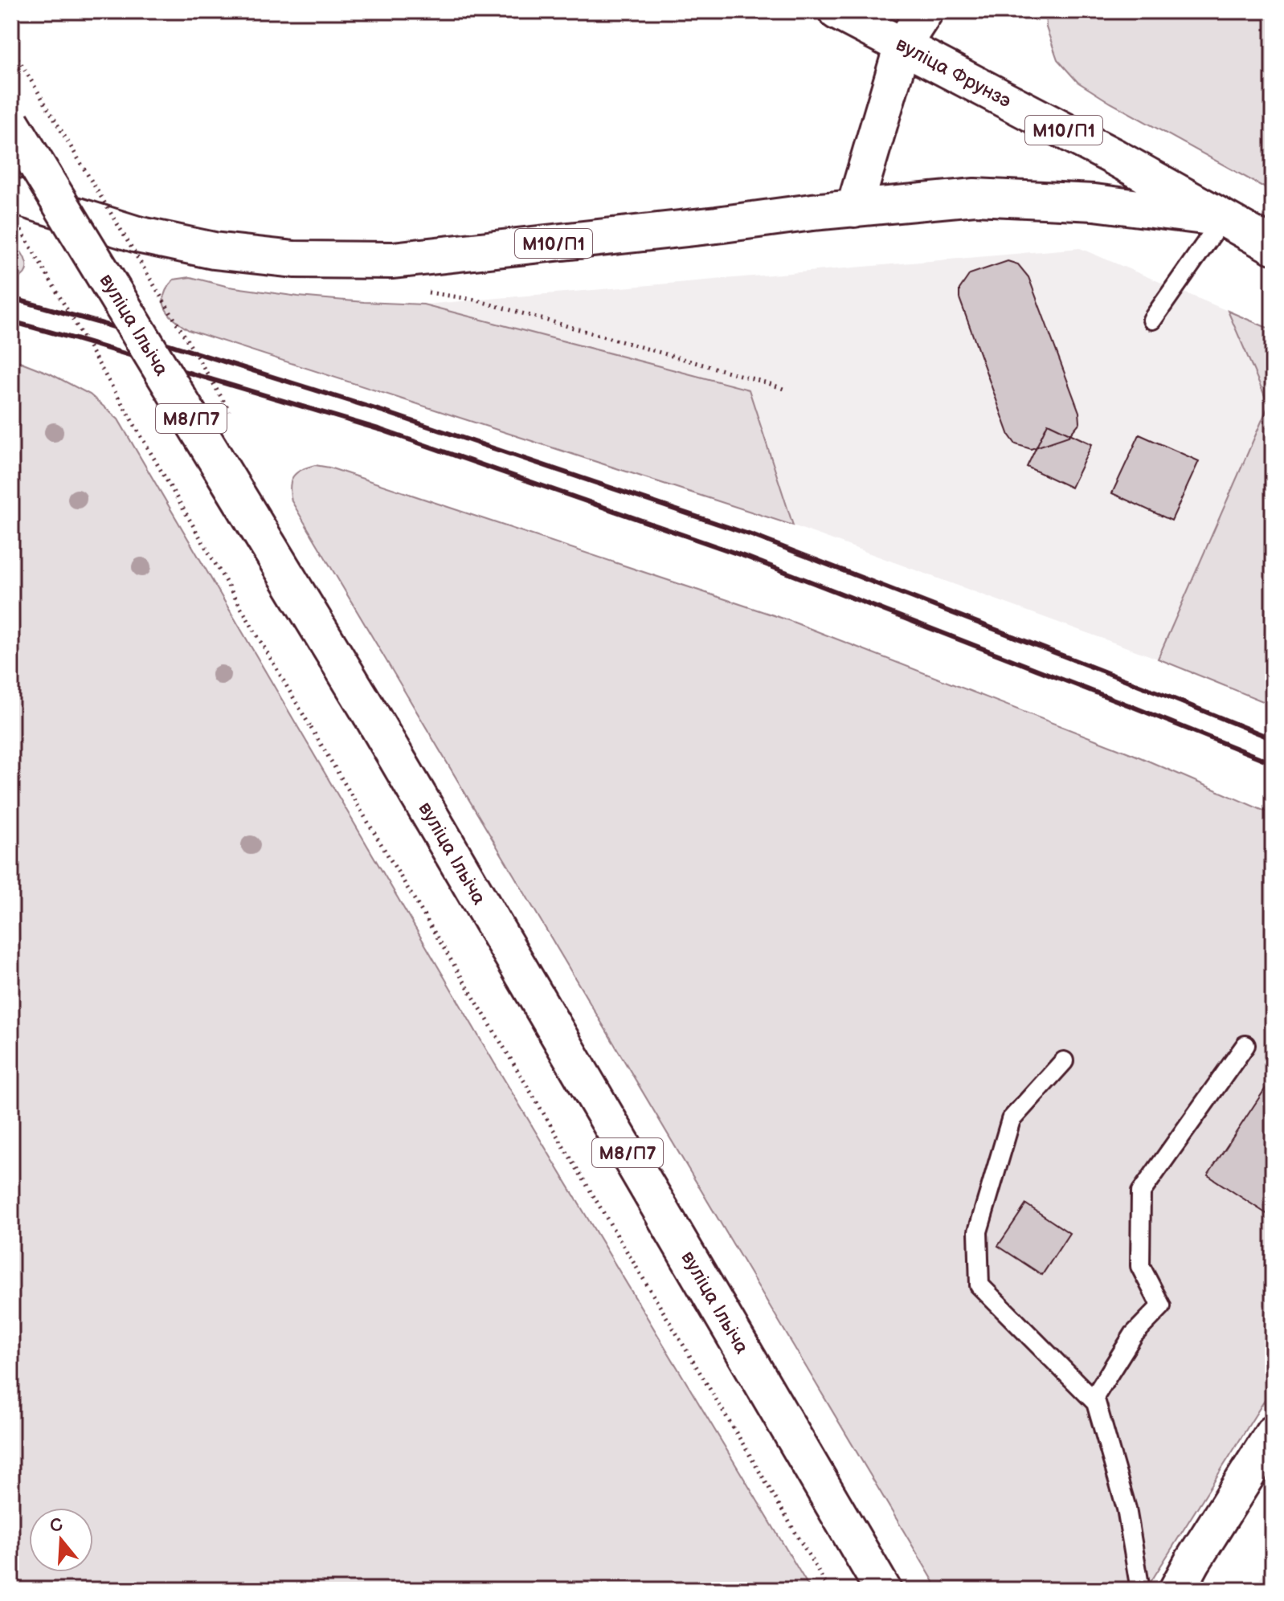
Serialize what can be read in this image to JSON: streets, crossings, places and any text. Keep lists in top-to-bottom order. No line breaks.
{"streets":{"main road":["вуліца Фрунзэ","М10/П1","вуліца Ільіча","М8/П7"]},"crossings":[["вуліца Фрунзэ","М10/П1"]],"north":"top"}
